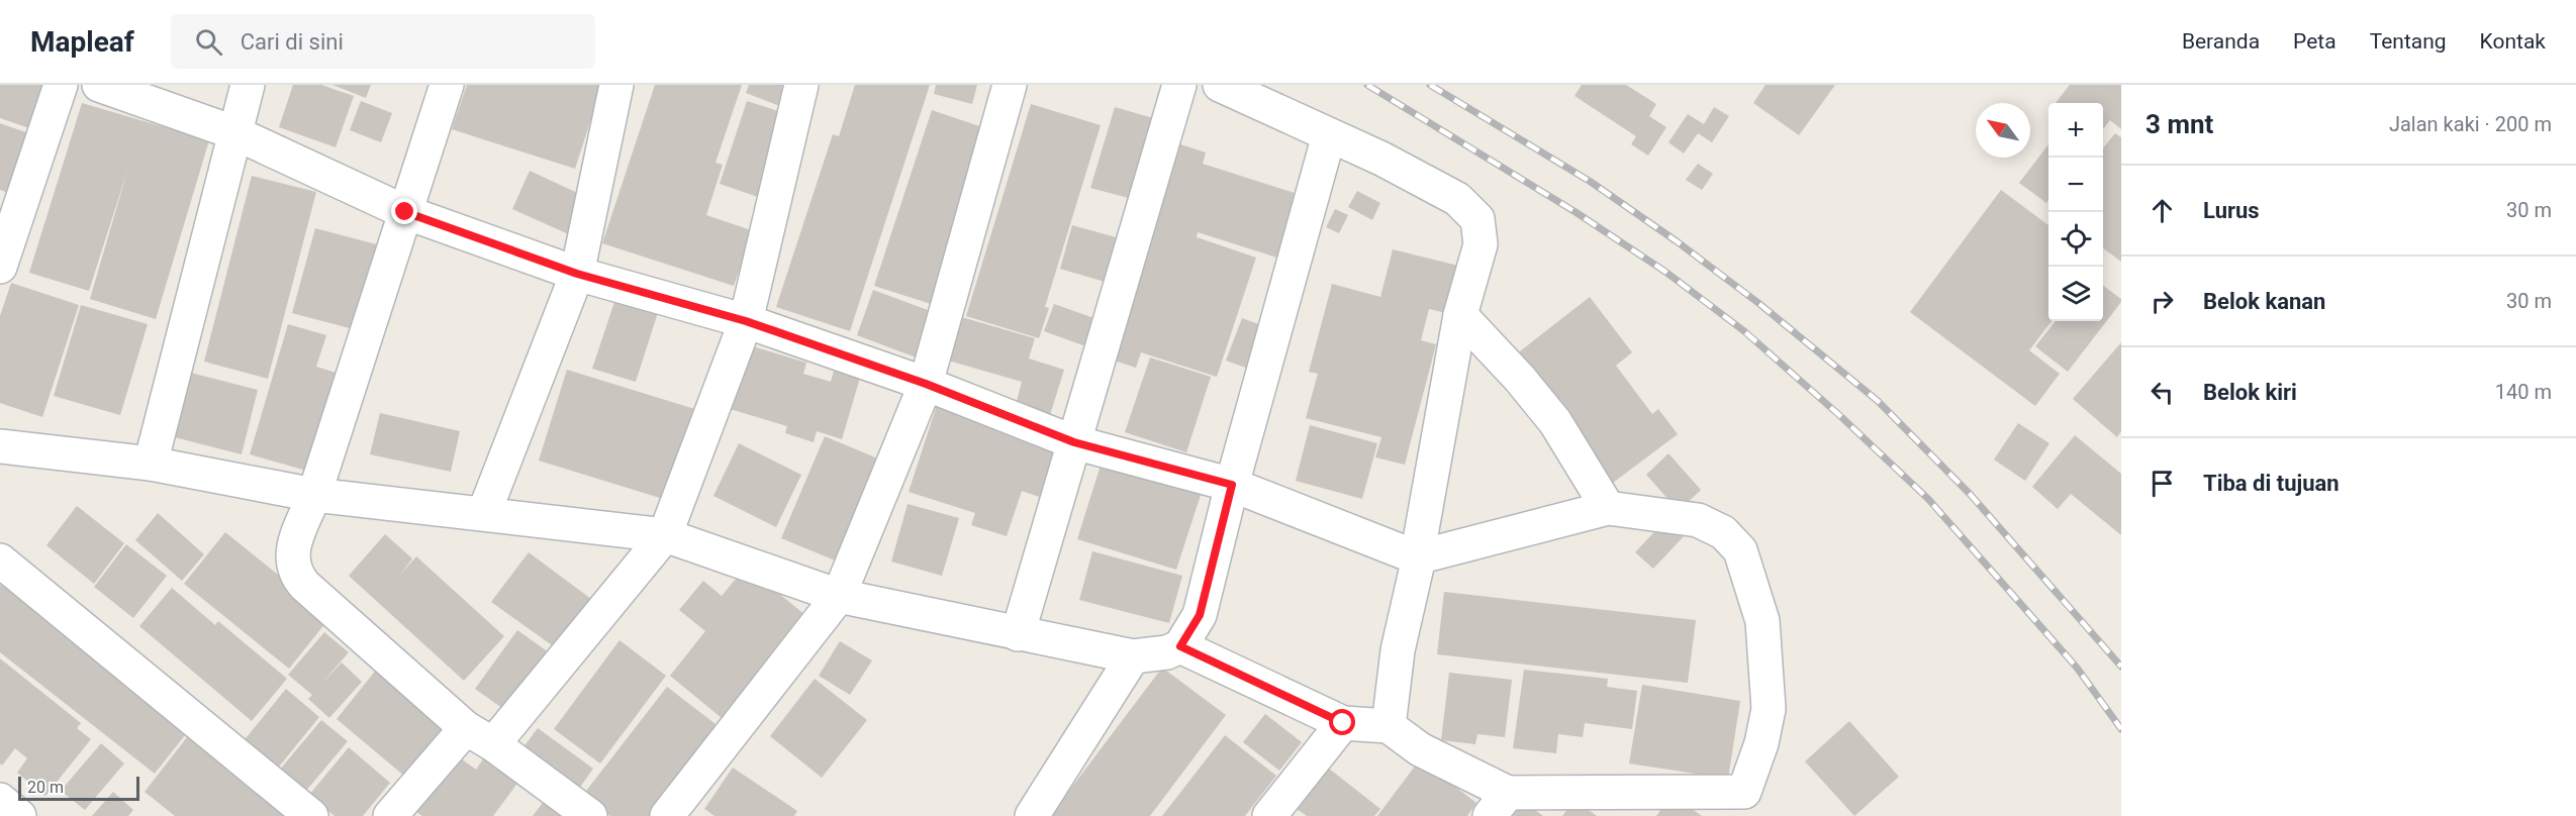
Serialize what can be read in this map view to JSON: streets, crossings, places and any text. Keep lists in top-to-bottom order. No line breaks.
{"scale_bar":"20 m","north":"top left","page":{"header":"Mapleaf","search":"Cari di sini","nav":["Beranda","Peta","Tentang","Kontak"],"heading":["3 mnt","Jalan kaki · 200 m"],"map_buttons":["+","−"],"list":[["Lurus","30 m"],["Belok kanan","30 m"],["Belok kiri","140 m"],"Tiba di tujuan"],"scale":"20 m"}}
